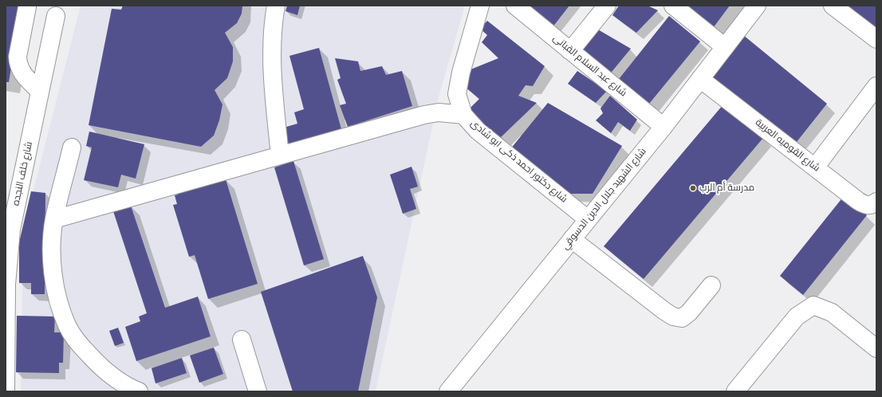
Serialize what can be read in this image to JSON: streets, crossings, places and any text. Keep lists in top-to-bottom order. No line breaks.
{"streets":{"street":["شارع عبد السلام القبانى","شارع القوميه العربية","شارع دكتور احمد ذكى ابو شادى","شارع خلف النجده","شارع الشهيد جلال الدين الدسوقي"]},"crossings":[["شارع عبد السلام القبانى","شارع الشهيد جلال الدين الدسوقي"],["شارع القوميه العربية","شارع الشهيد جلال الدين الدسوقي"],["شارع دكتور احمد ذكى ابو شادى","شارع الشهيد جلال الدين الدسوقي"]],"places":["مدرسة أم الرب"]}
